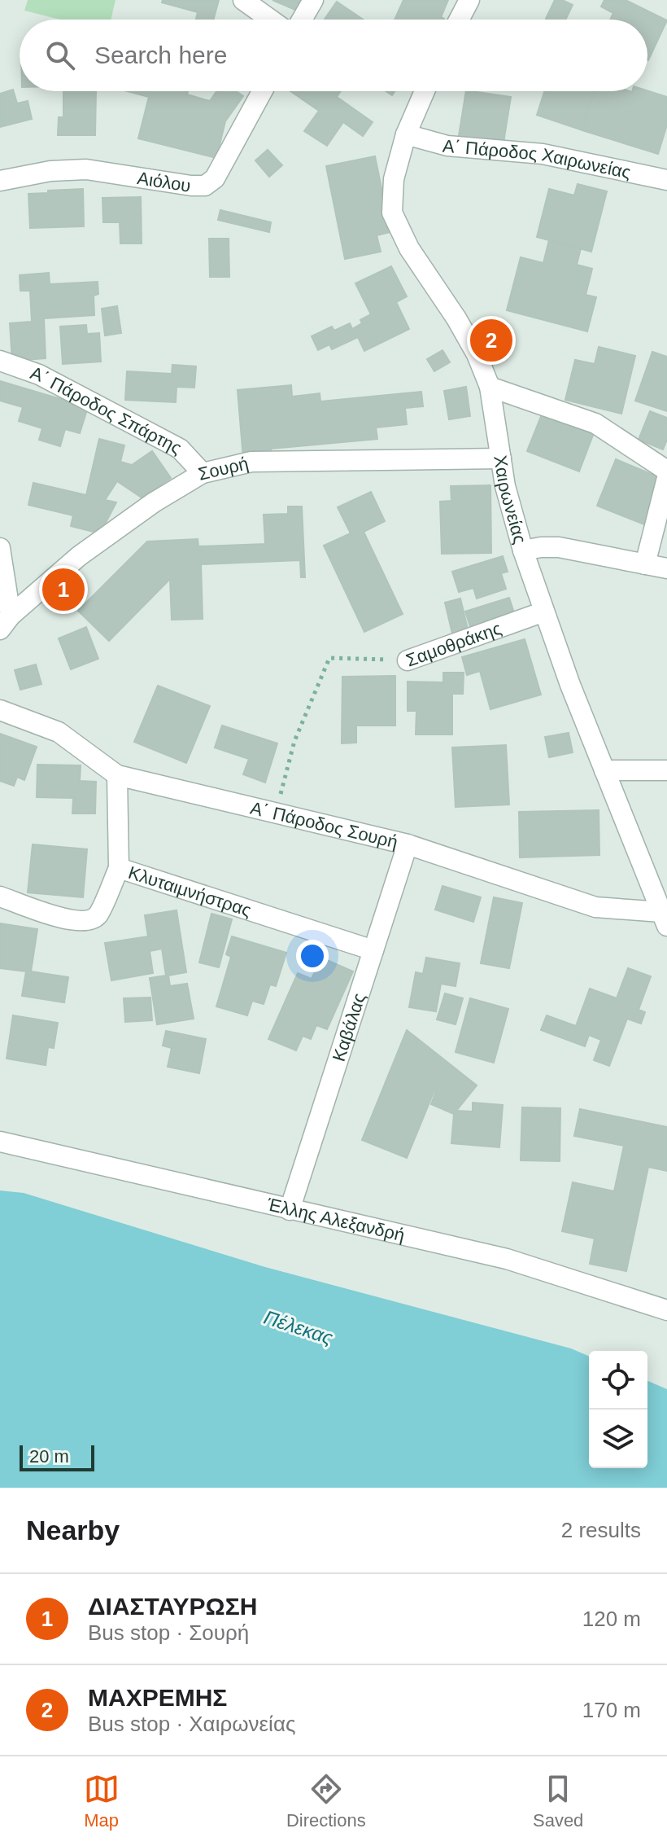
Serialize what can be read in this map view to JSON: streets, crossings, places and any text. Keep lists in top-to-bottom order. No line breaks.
{"streets":{"street":["Α΄ Πάροδος Χαιρωνείας","Αιόλου","Α΄ Πάροδος Σπάρτης","Σουρή","Χαιρωνείας","Σαμοθράκης","Α΄ Πάροδος Σουρή","Κλυταιμνήστρας","Καβάλας","Έλλης Αλεξανδρή"]},"crossings":[["Α΄ Πάροδος Χαιρωνείας","Χαιρωνείας"],["Α΄ Πάροδος Σπάρτης","Σουρή"],["Σουρή","Χαιρωνείας"],["Χαιρωνείας","Σαμοθράκης"],["Χαιρωνείας","Α΄ Πάροδος Σουρή"],["Σαμοθράκης","Α΄ Πάροδος Σουρή"],["Α΄ Πάροδος Σουρή","Καβάλας"],["Κλυταιμνήστρας","Καβάλας"],["Καβάλας","Έλλης Αλεξανδρή"]],"water":["Πέλεκας"],"scale_bar":"20 m","page":{"search":"Search here","pins":["2","1"],"scale":"20 m","heading":["Nearby","2 results"],"list":[{"mark":"1","name":"ΔΙΑΣΤΑΥΡΩΣΗ","note":"Bus stop · Σουρή","value":"120 m"},{"mark":"2","name":"ΜΑΧΡΕΜΗΣ","note":"Bus stop · Χαιρωνείας","value":"170 m"}],"nav":["Map","Directions","Saved"]}}
